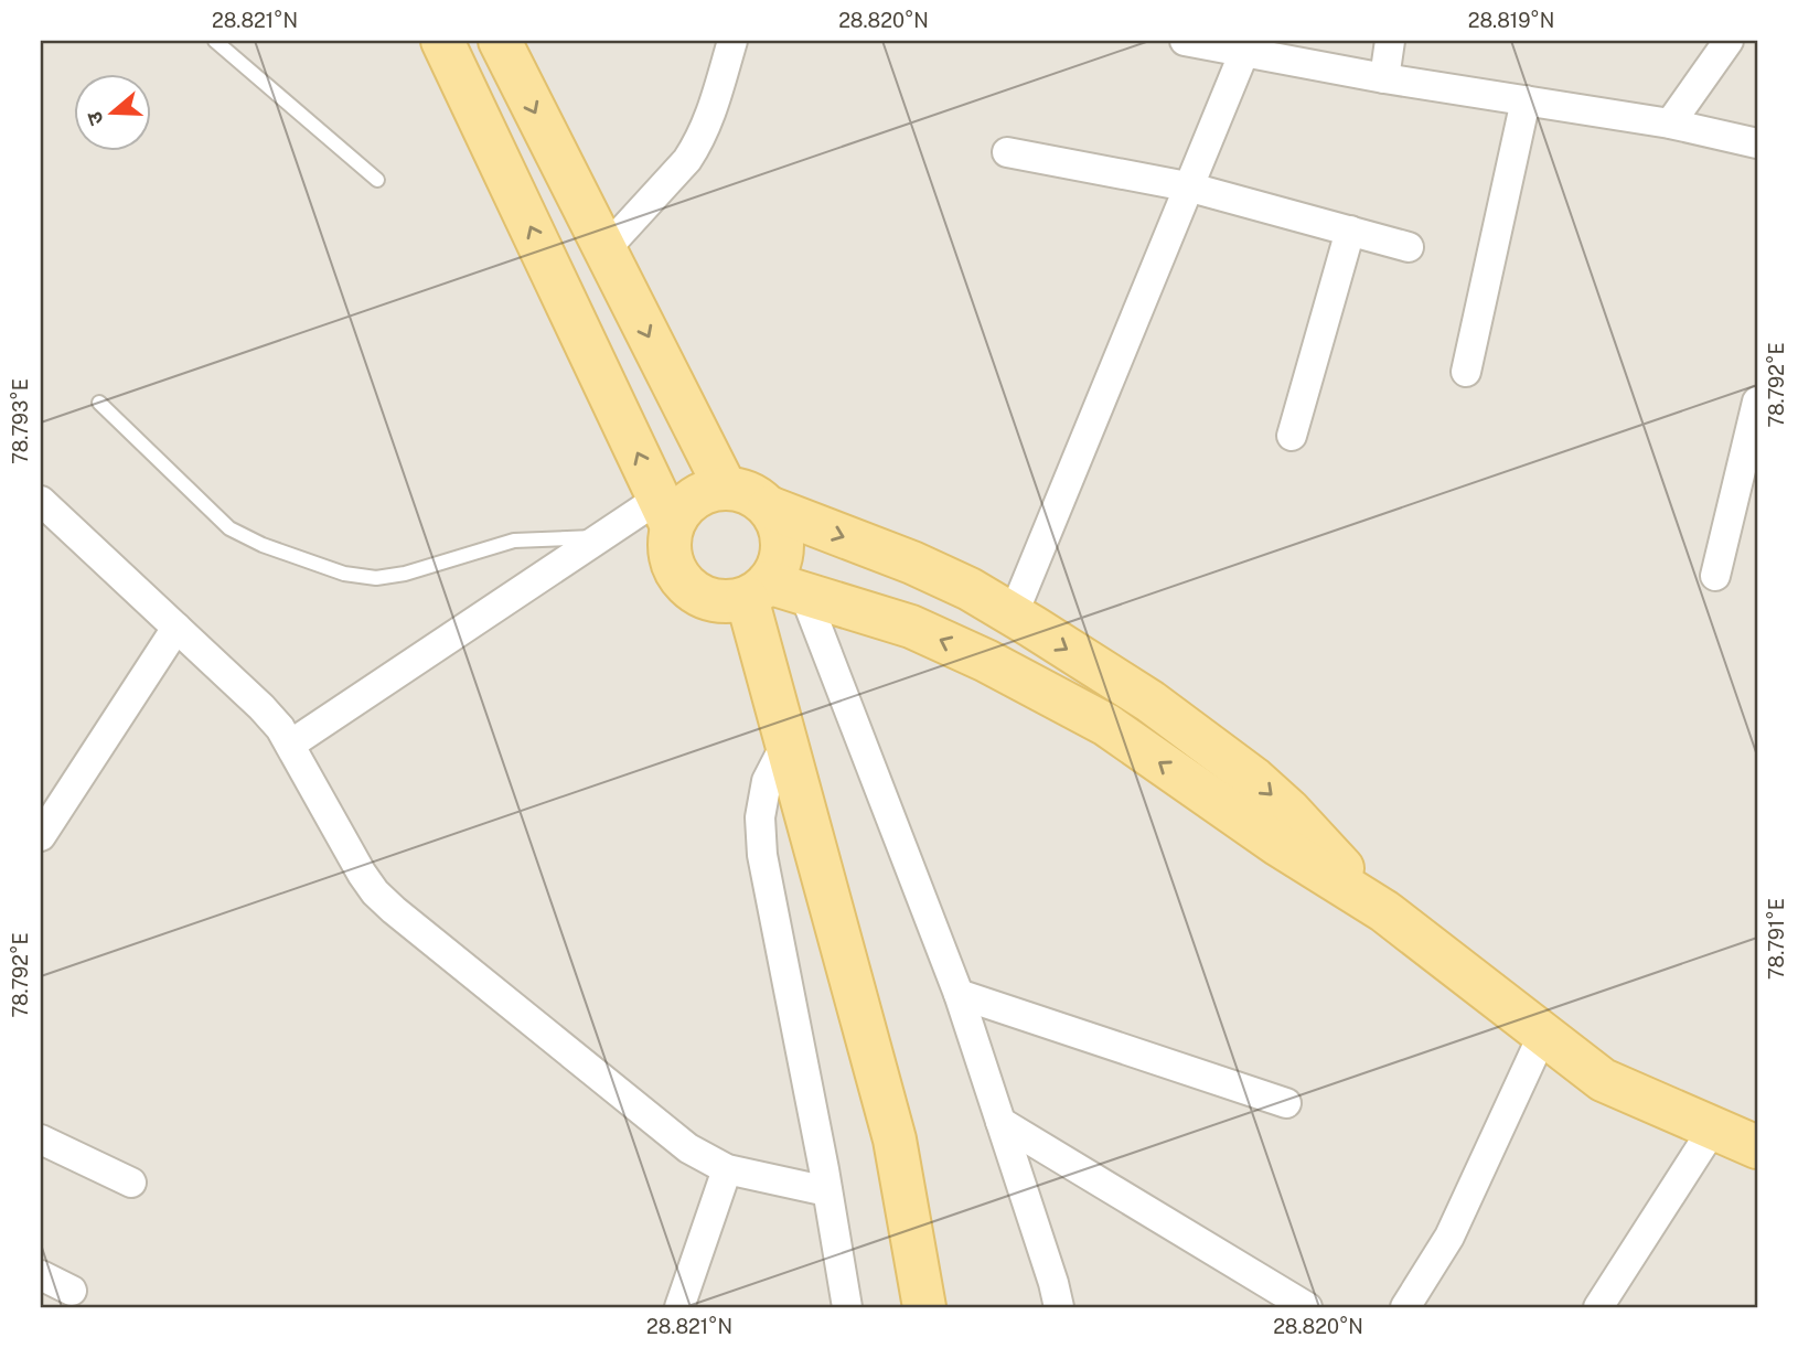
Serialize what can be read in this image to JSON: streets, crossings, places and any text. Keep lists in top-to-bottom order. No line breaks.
{"north":"left","coordinates":["28.821°N","28.820°N","28.819°N","78.792°E","78.793°E","78.791°E"]}
